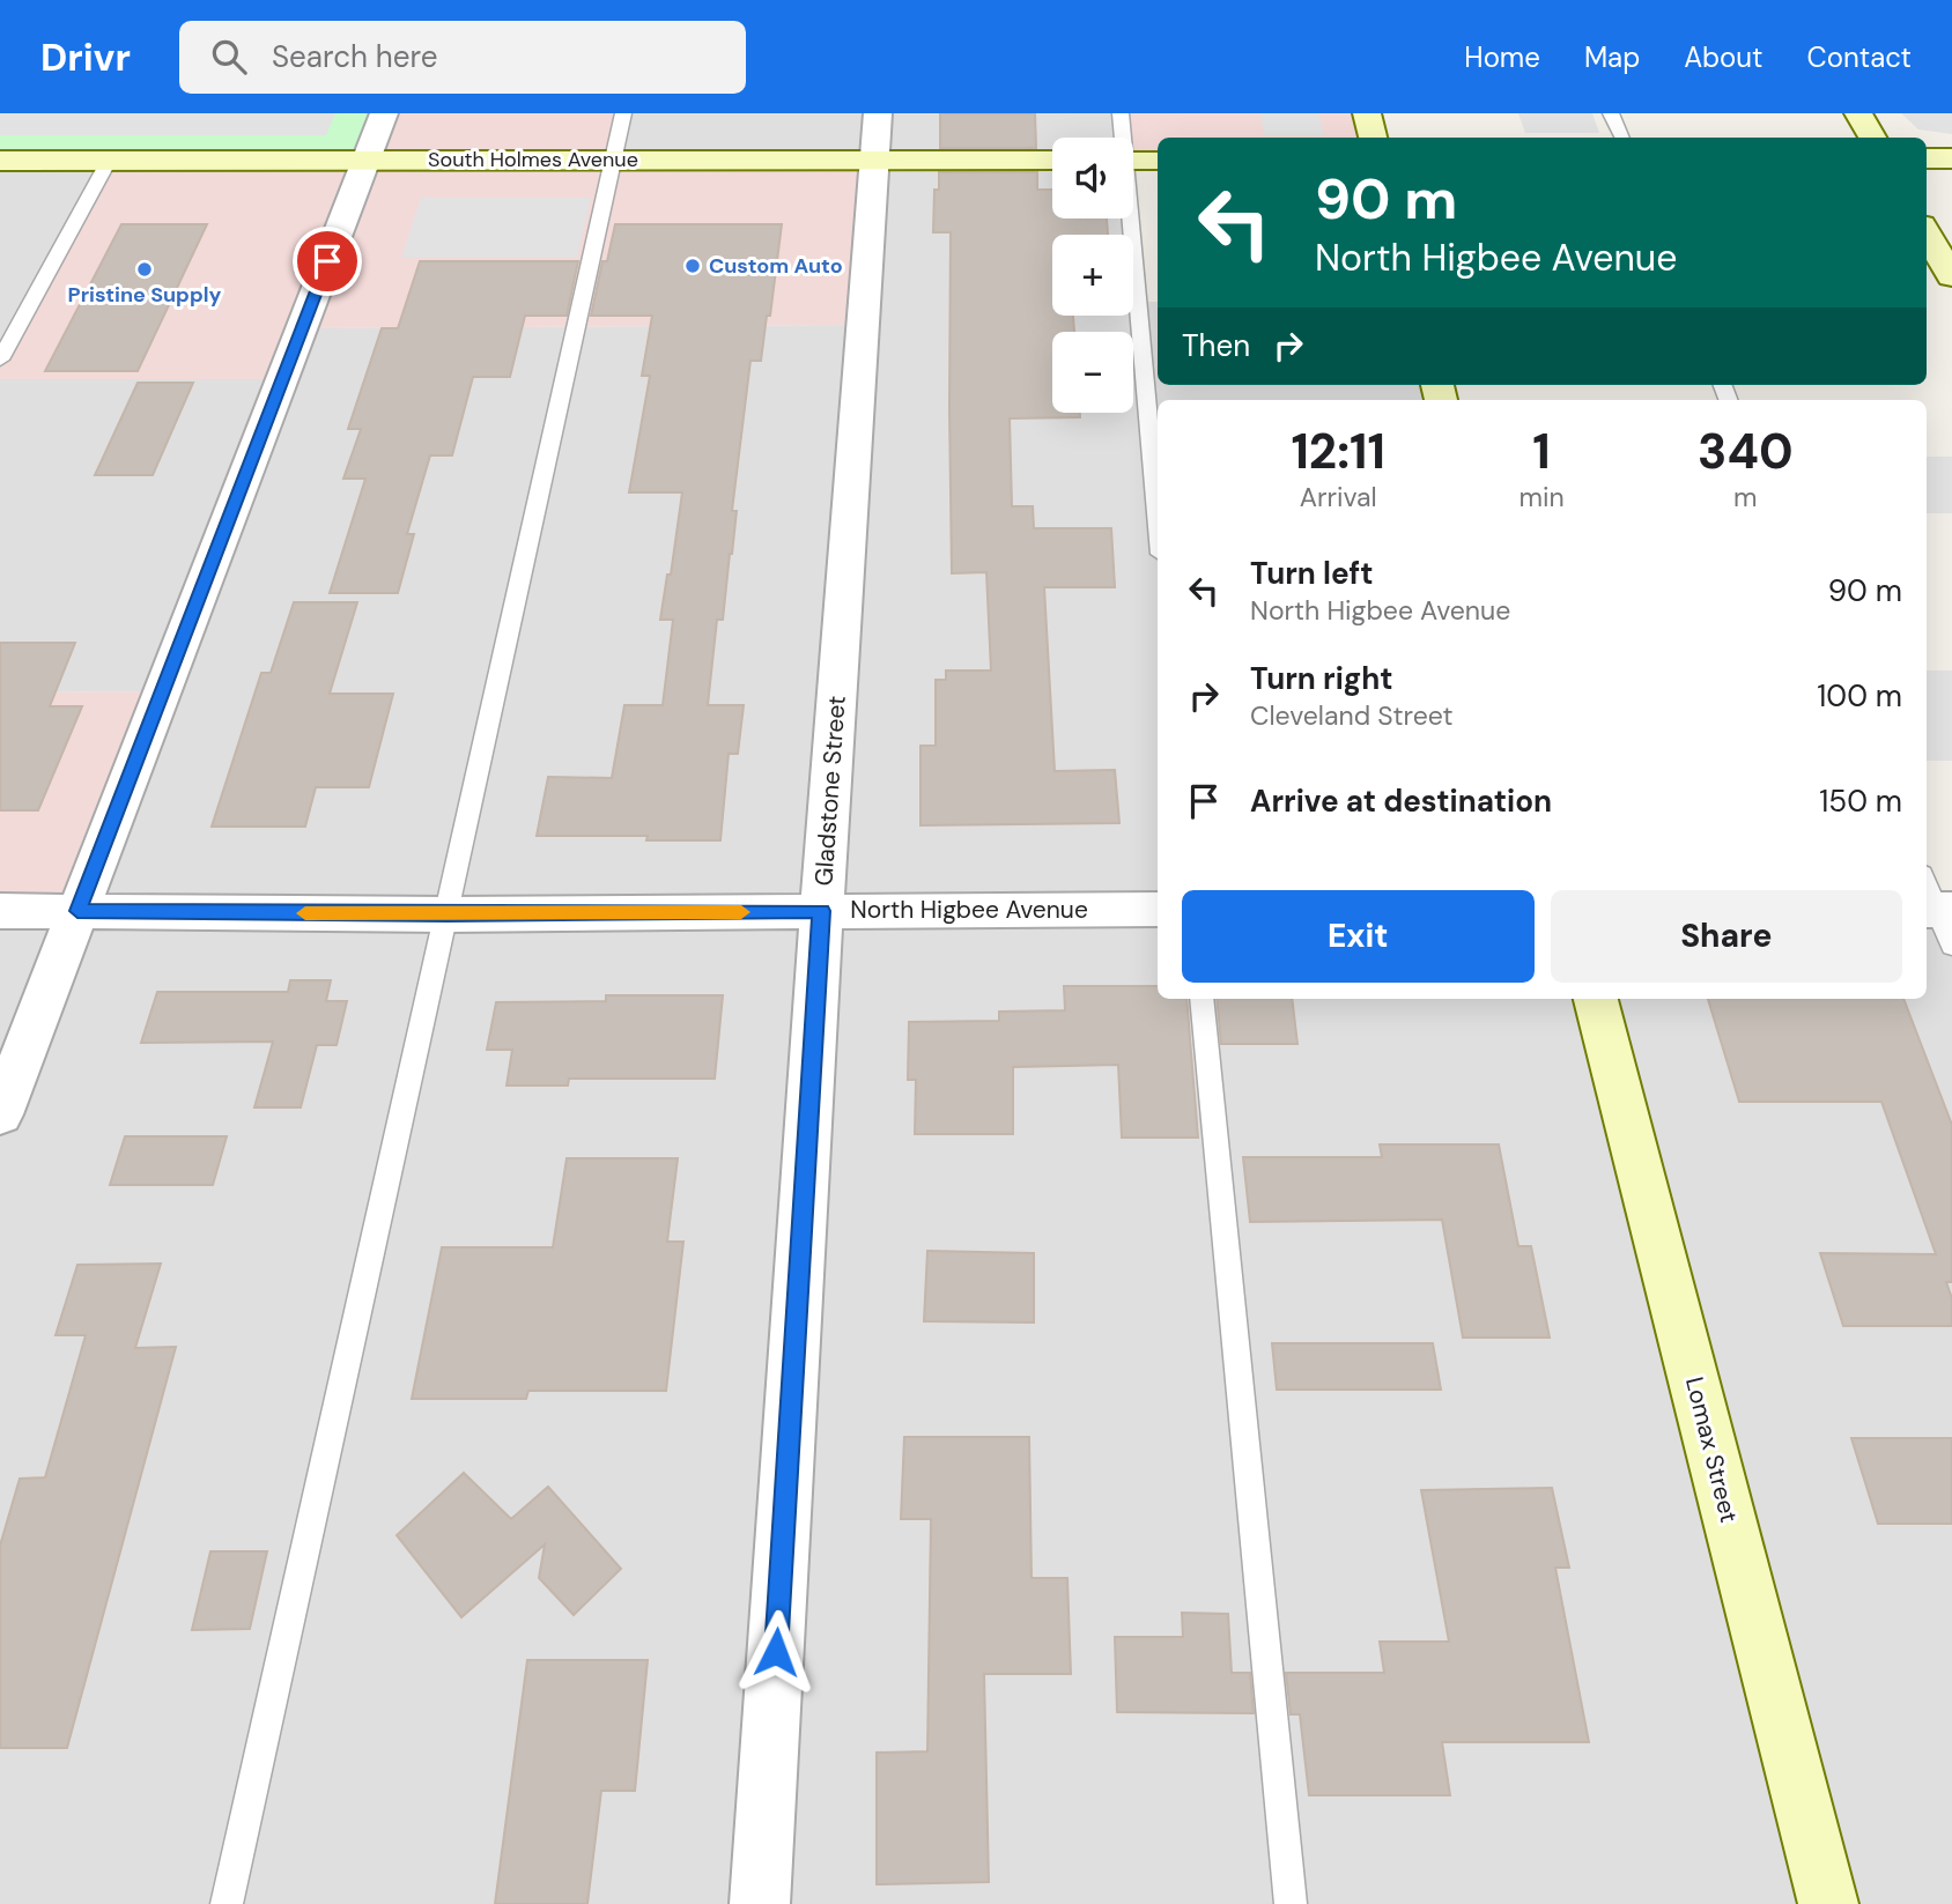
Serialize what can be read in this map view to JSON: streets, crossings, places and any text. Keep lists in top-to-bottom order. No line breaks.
{"streets":{"main road":["South Holmes Avenue","Lomax Street"],"street":["Gladstone Street","North Higbee Avenue"]},"crossings":[["South Holmes Avenue","Gladstone Street"],["Gladstone Street","North Higbee Avenue"]],"places":["Custom Auto","Pristine Supply"],"page":{"header":"Drivr","search":"Search here","nav":["Home","Map","About","Contact"],"map_buttons":["+","−"],"turn":["90 m","North Higbee Avenue"],"then":"Then","eta":["12:11","Arrival","1","min","340","m"],"list":[{"name":"Turn left","note":"North Higbee Avenue","value":"90 m"},{"name":"Turn right","note":"Cleveland Street","value":"100 m"},{"name":"Arrive at destination","value":"150 m"}],"buttons":["Exit","Share"]}}
